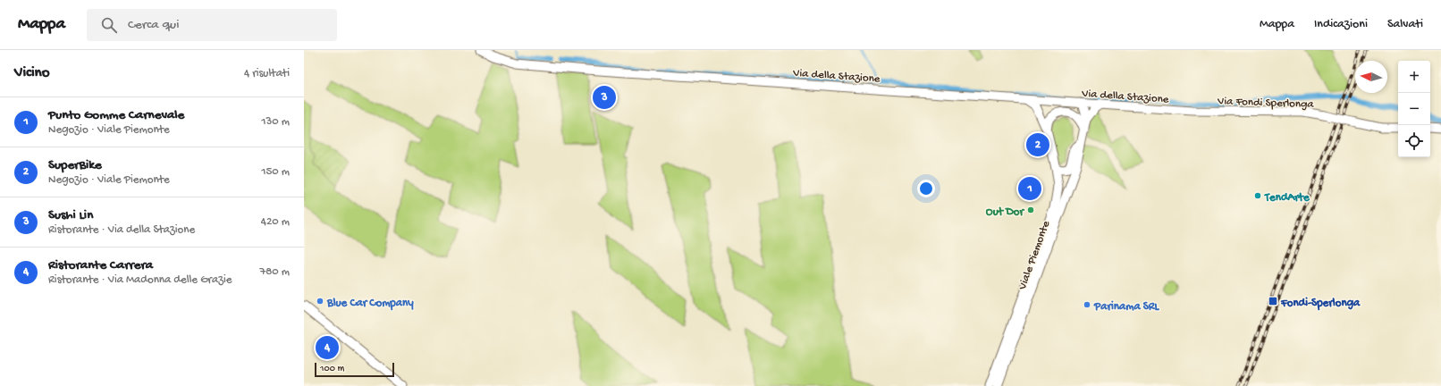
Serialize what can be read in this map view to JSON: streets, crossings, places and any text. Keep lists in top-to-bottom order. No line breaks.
{"streets":{"street":["Via della Stazione","Via Fondi Sperlonga","Viale Piemonte"]},"crossings":[["Via della Stazione","Via Fondi Sperlonga"],["Via della Stazione","Viale Piemonte"]],"places":{"other":["TendArte","Out Dor","Blue Car Company","Parinama SRL"],"transit":["Fondi-Sperlonga"]},"scale_bar":"100 m","north":"left","page":{"header":"Mappa","search":"Cerca qui","nav":["Mappa","Indicazioni","Salvati"],"heading":["Vicino","4 risultati"],"map_buttons":["+","−"],"pins":["3","2","1","4"],"list":[{"mark":"1","name":"Punto Gomme Carnevale","note":"Negozio · Viale Piemonte","value":"130 m"},{"mark":"2","name":"SuperBike","note":"Negozio · Viale Piemonte","value":"150 m"},{"mark":"3","name":"Sushi Lin","note":"Ristorante · Via della Stazione","value":"420 m"},{"mark":"4","name":"Ristorante Carrera","note":"Ristorante · Via Madonna delle Grazie","value":"780 m"}],"scale":"100 m"}}
